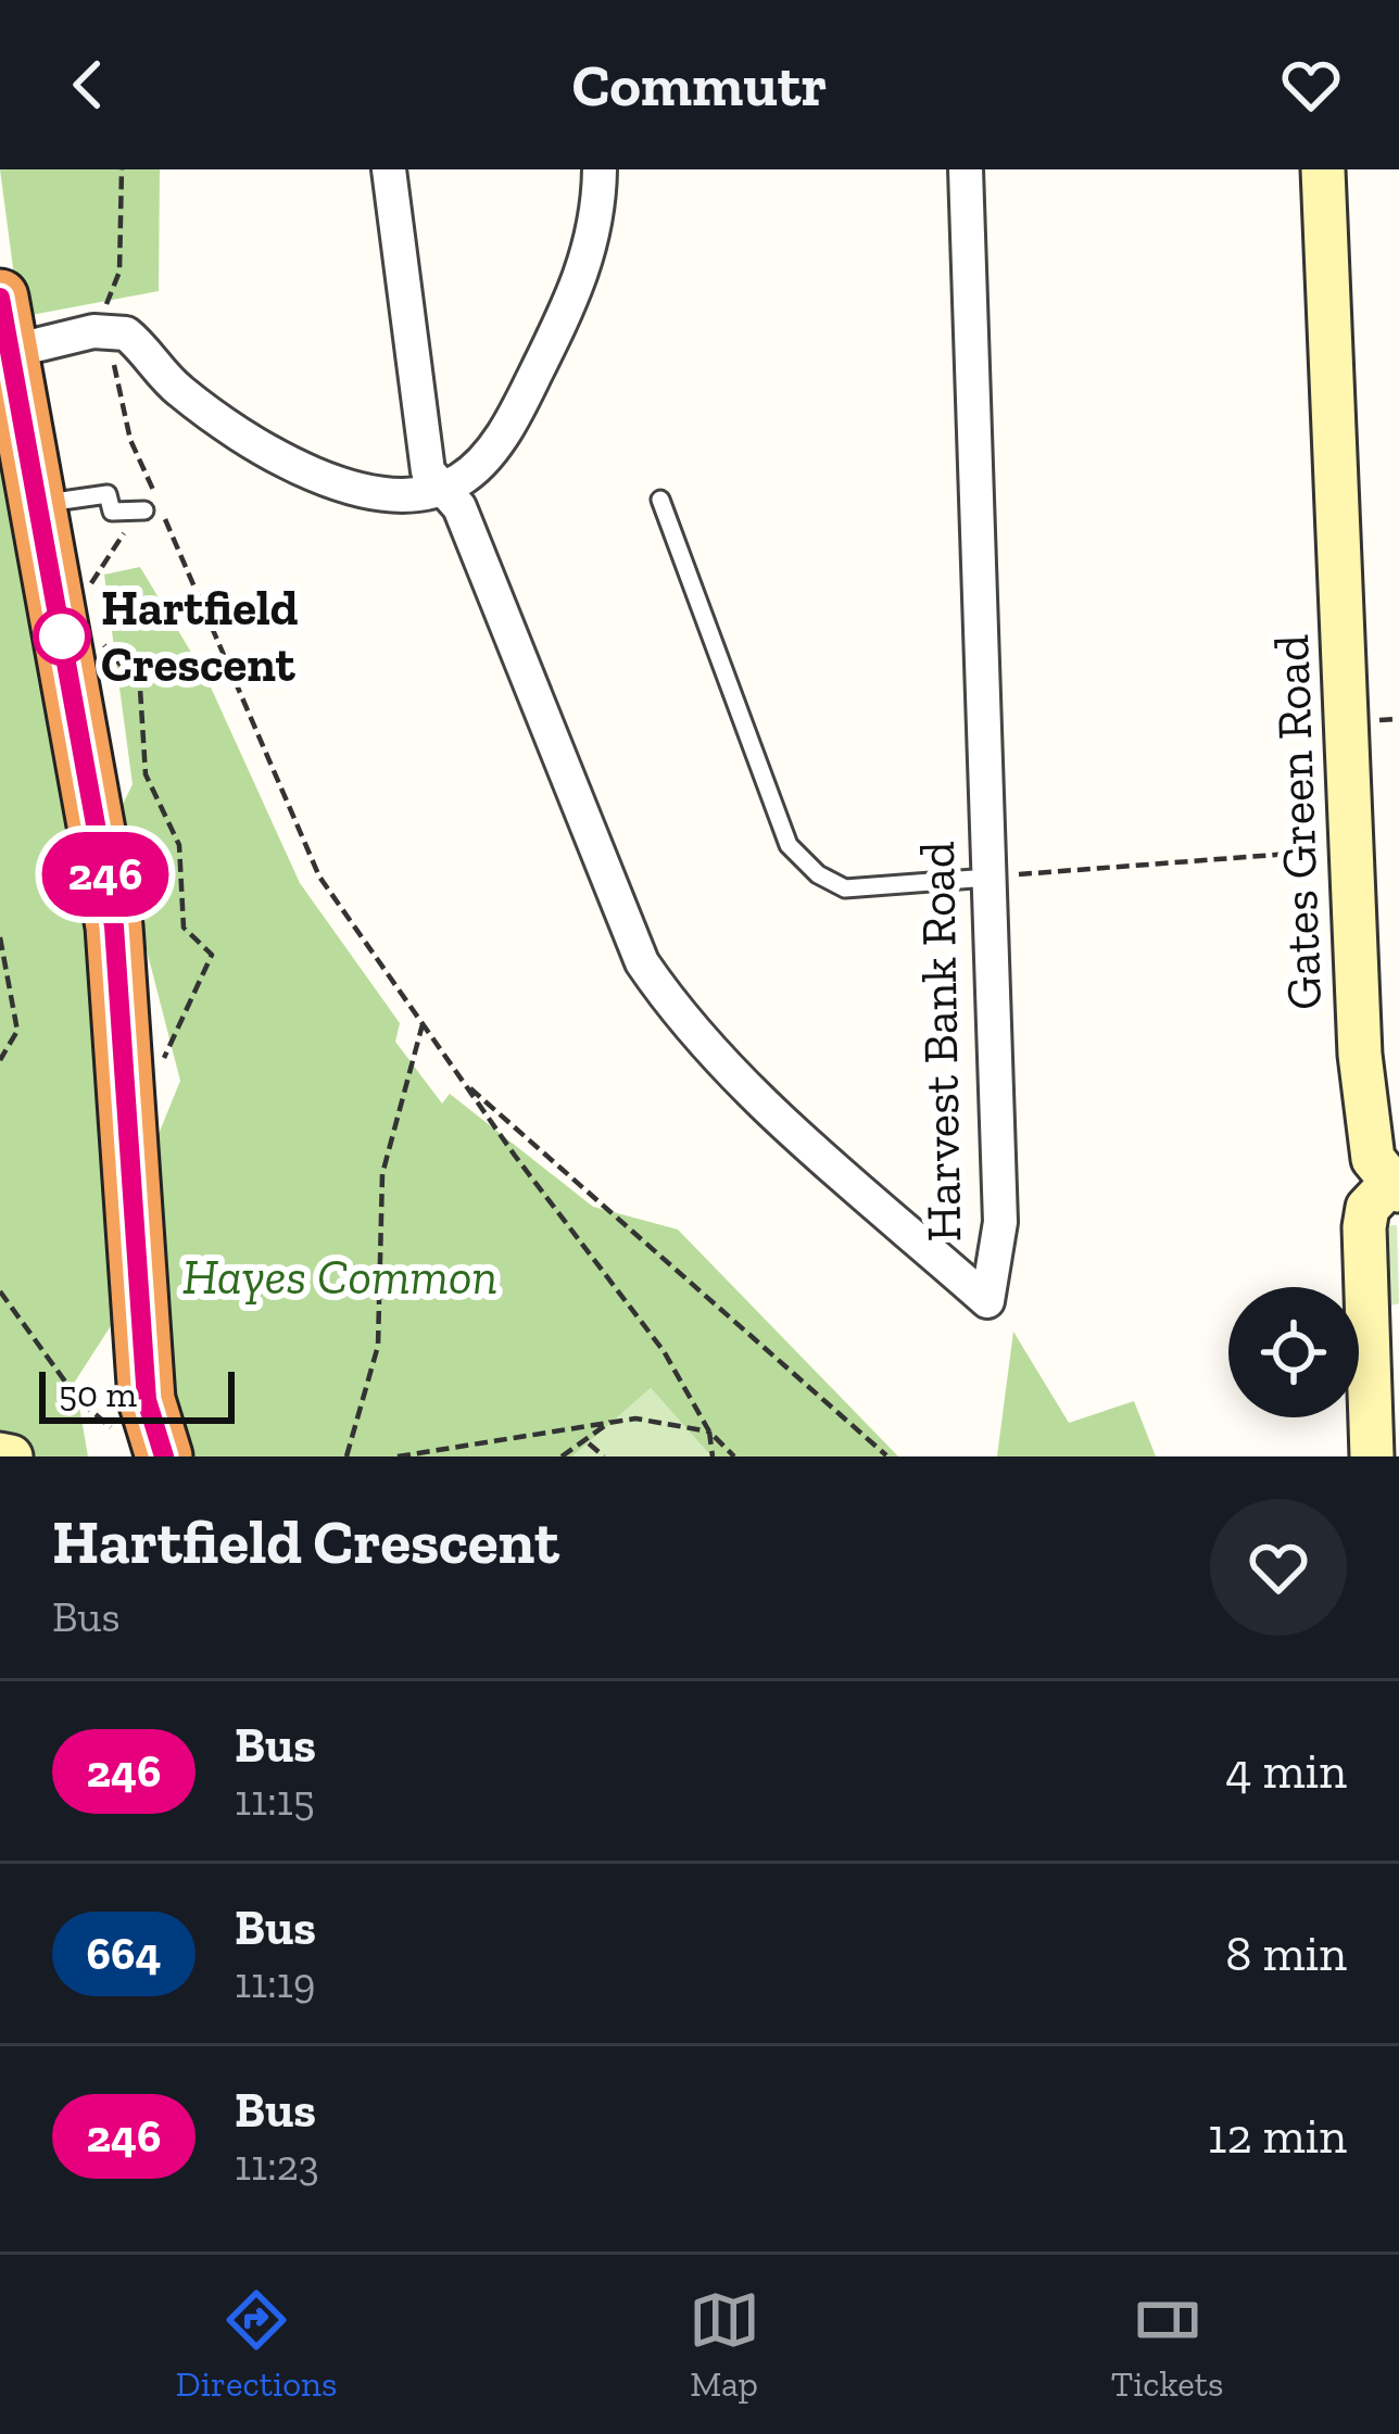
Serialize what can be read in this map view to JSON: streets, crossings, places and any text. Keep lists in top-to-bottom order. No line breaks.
{"streets":{"street":["Gates Green Road","Harvest Bank Road"]},"parks":["Hayes Common"],"places":["Hartfield Crescent"],"lines":["bus line 246"],"scale_bar":"50 m","page":{"header":"Commutr","on_map":"246","scale":"50 m","heading":["Hartfield Crescent","Bus"],"list":[{"mark":"246","name":"Bus","note":"11:15","value":"4 min"},{"mark":"664","name":"Bus","note":"11:19","value":"8 min"},{"mark":"246","name":"Bus","note":"11:23","value":"12 min"}],"tabs":["Directions","Map","Tickets"]}}
